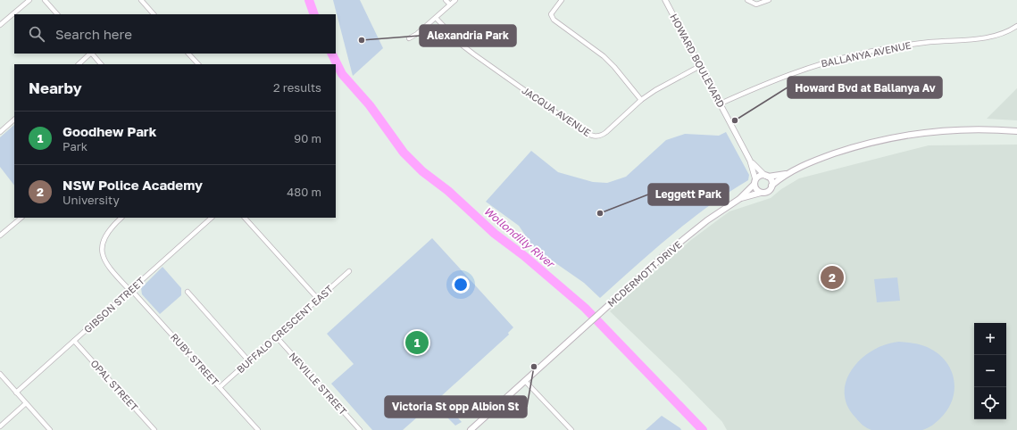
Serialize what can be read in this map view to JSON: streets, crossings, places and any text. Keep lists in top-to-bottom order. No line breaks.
{"streets":{"main road":["MCDERMOTT DRIVE"],"street":["BALLANYA AVENUE","HOWARD BOULEVARD","JACQUA AVENUE","GIBSON STREET","BUFFALO CRESCENT EAST","RUBY STREET","NEVILLE STREET","OPAL STREET"]},"crossings":[["BALLANYA AVENUE","HOWARD BOULEVARD"],["HOWARD BOULEVARD","JACQUA AVENUE"],["HOWARD BOULEVARD","MCDERMOTT DRIVE"],["GIBSON STREET","RUBY STREET"],["GIBSON STREET","OPAL STREET"],["BUFFALO CRESCENT EAST","RUBY STREET"],["BUFFALO CRESCENT EAST","NEVILLE STREET"]],"water":["Wollondilly River"],"places":["Alexandria Park","Howard Bvd at Ballanya Av","Leggett Park","Victoria St opp Albion St"],"page":{"search":"Search here","heading":["Nearby","2 results"],"list":[{"mark":"1","name":"Goodhew Park","note":"Park","value":"90 m"},{"mark":"2","name":"NSW Police Academy","note":"University","value":"480 m"}],"pins":["2","1"],"map_buttons":["+","−"]}}
